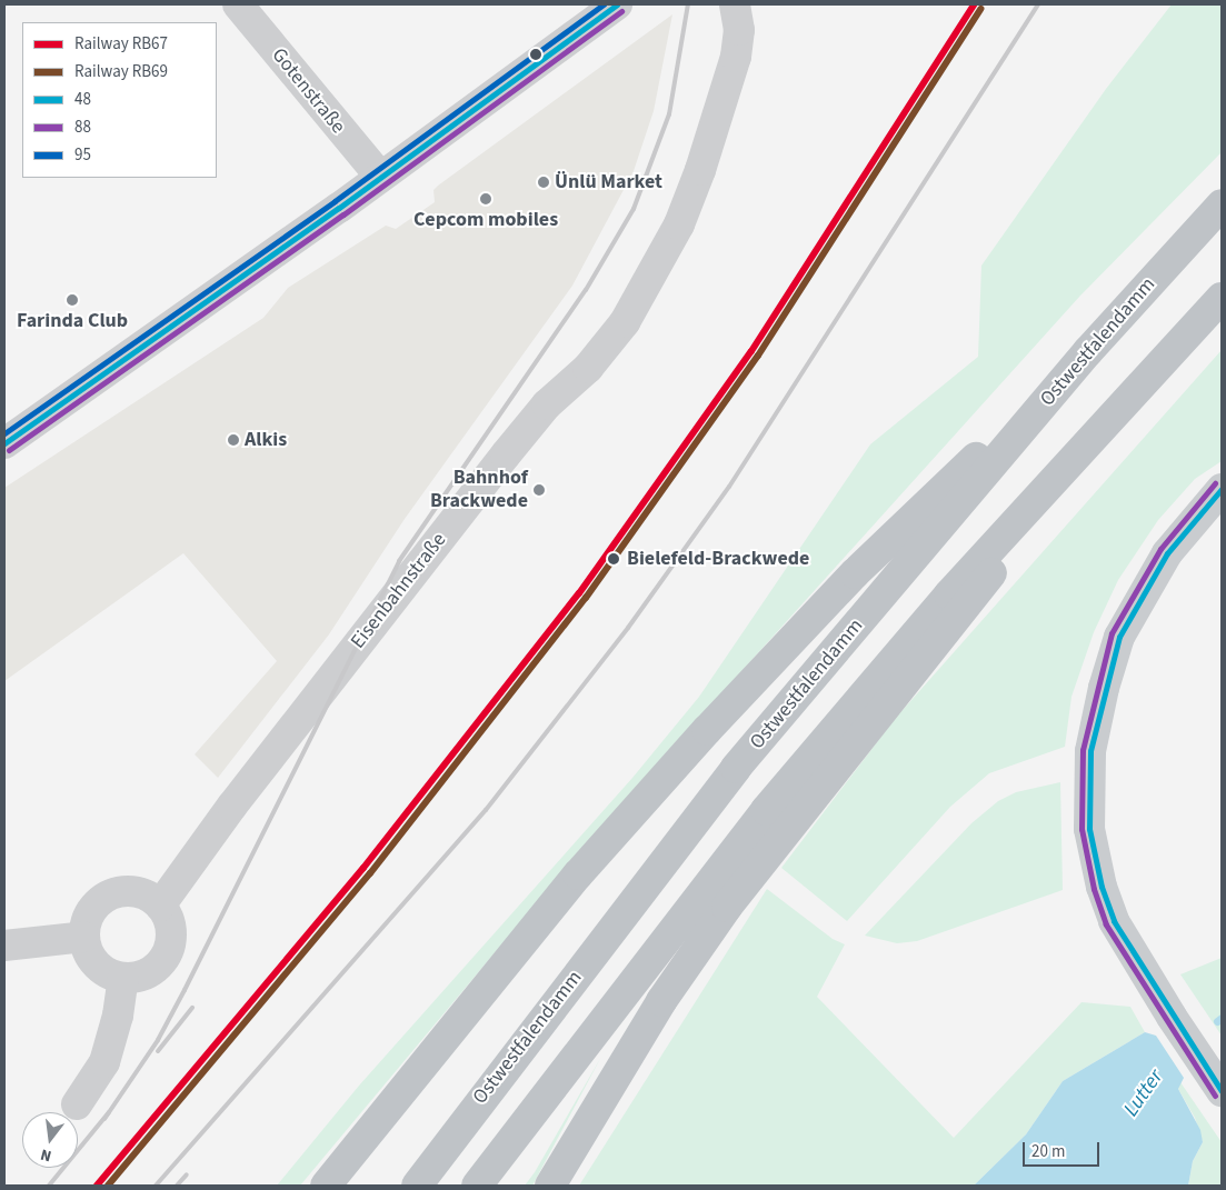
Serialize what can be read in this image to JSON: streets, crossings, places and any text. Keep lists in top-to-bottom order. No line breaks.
{"streets":{"highway":["Ostwestfalendamm"],"street":["Gotenstraße","Eisenbahnstraße"]},"water":["Lutter"],"places":["Ünlü Market","Cepcom mobiles","Farinda Club","Alkis","Bahnhof Brackwede","Bielefeld-Brackwede"],"lines":["rail line RB67","transit line 48","transit line 95","rail line RB69","transit line 88"],"legend":["Railway RB67","Railway RB69","48","88","95"],"scale_bar":"20 m","north":"bottom"}
